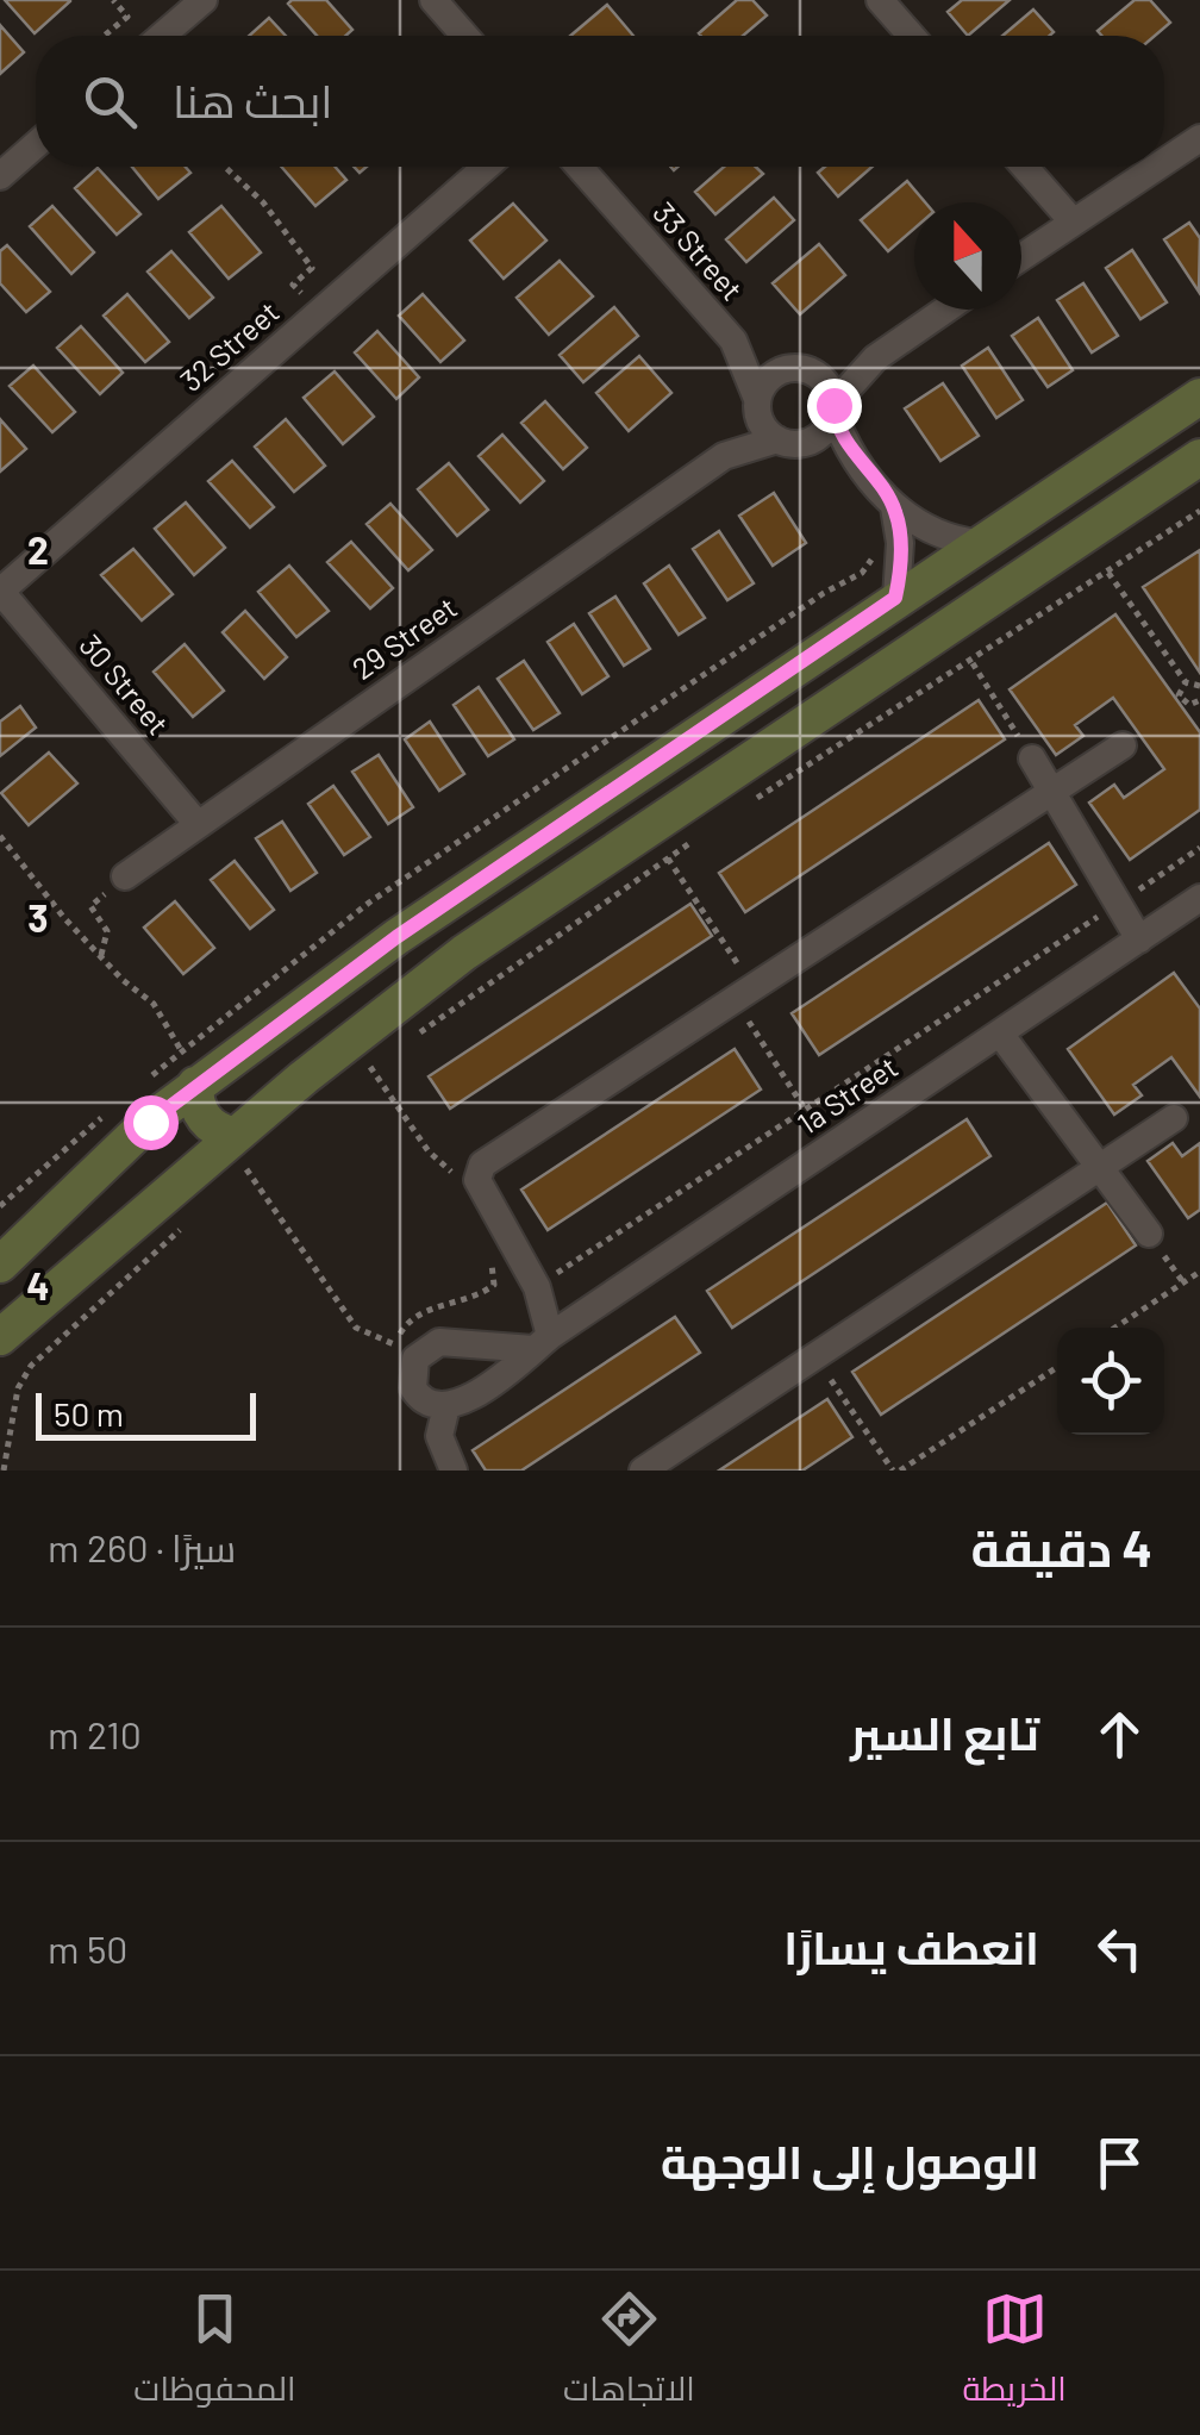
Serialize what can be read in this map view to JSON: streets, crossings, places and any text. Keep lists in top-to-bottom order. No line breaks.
{"streets":{"street":["33 Street","32 Street","29 Street","30 Street","1a Street"]},"crossings":[["33 Street","29 Street"],["32 Street","30 Street"],["29 Street","30 Street"]],"scale_bar":"50 m","north":"top","page":{"search":"ابحث هنا","scale":"50 m","heading":["4 دقيقة","سيرًا · 260 m"],"list":[["تابع السير","210 m"],["انعطف يسارًا","50 m"],"الوصول إلى الوجهة"],"nav":["الخريطة","الاتجاهات","المحفوظات"]},"grid":{"rows":["2","3","4"]}}
